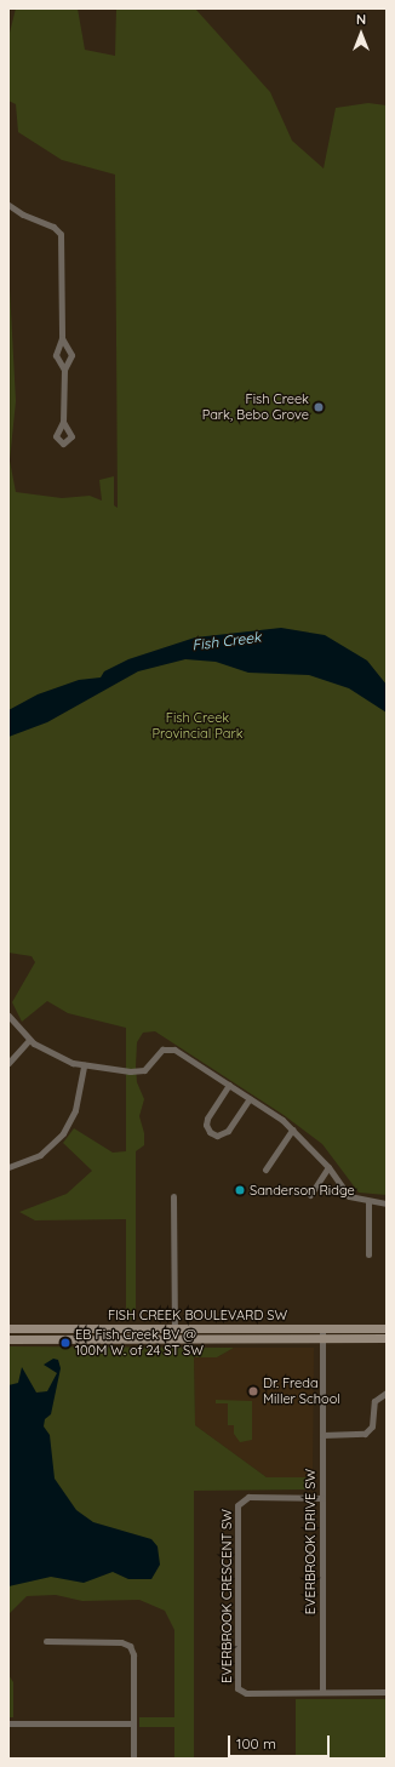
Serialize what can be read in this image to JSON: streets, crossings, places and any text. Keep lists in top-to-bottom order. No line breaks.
{"streets":{"main road":["FISH CREEK BOULEVARD SW"],"street":["EVERBROOK DRIVE SW","EVERBROOK CRESCENT SW"]},"crossings":[["FISH CREEK BOULEVARD SW","EVERBROOK DRIVE SW"],["EVERBROOK DRIVE SW","EVERBROOK CRESCENT SW"]],"water":["Fish Creek"],"parks":["Fish Creek Provincial Park"],"places":["Fish Creek Park, Bebo Grove","Sanderson Ridge","EB Fish Creek BV @ 100M W. of 24 ST SW","Dr. Freda Miller School"],"scale_bar":"100 m","north":"top"}
